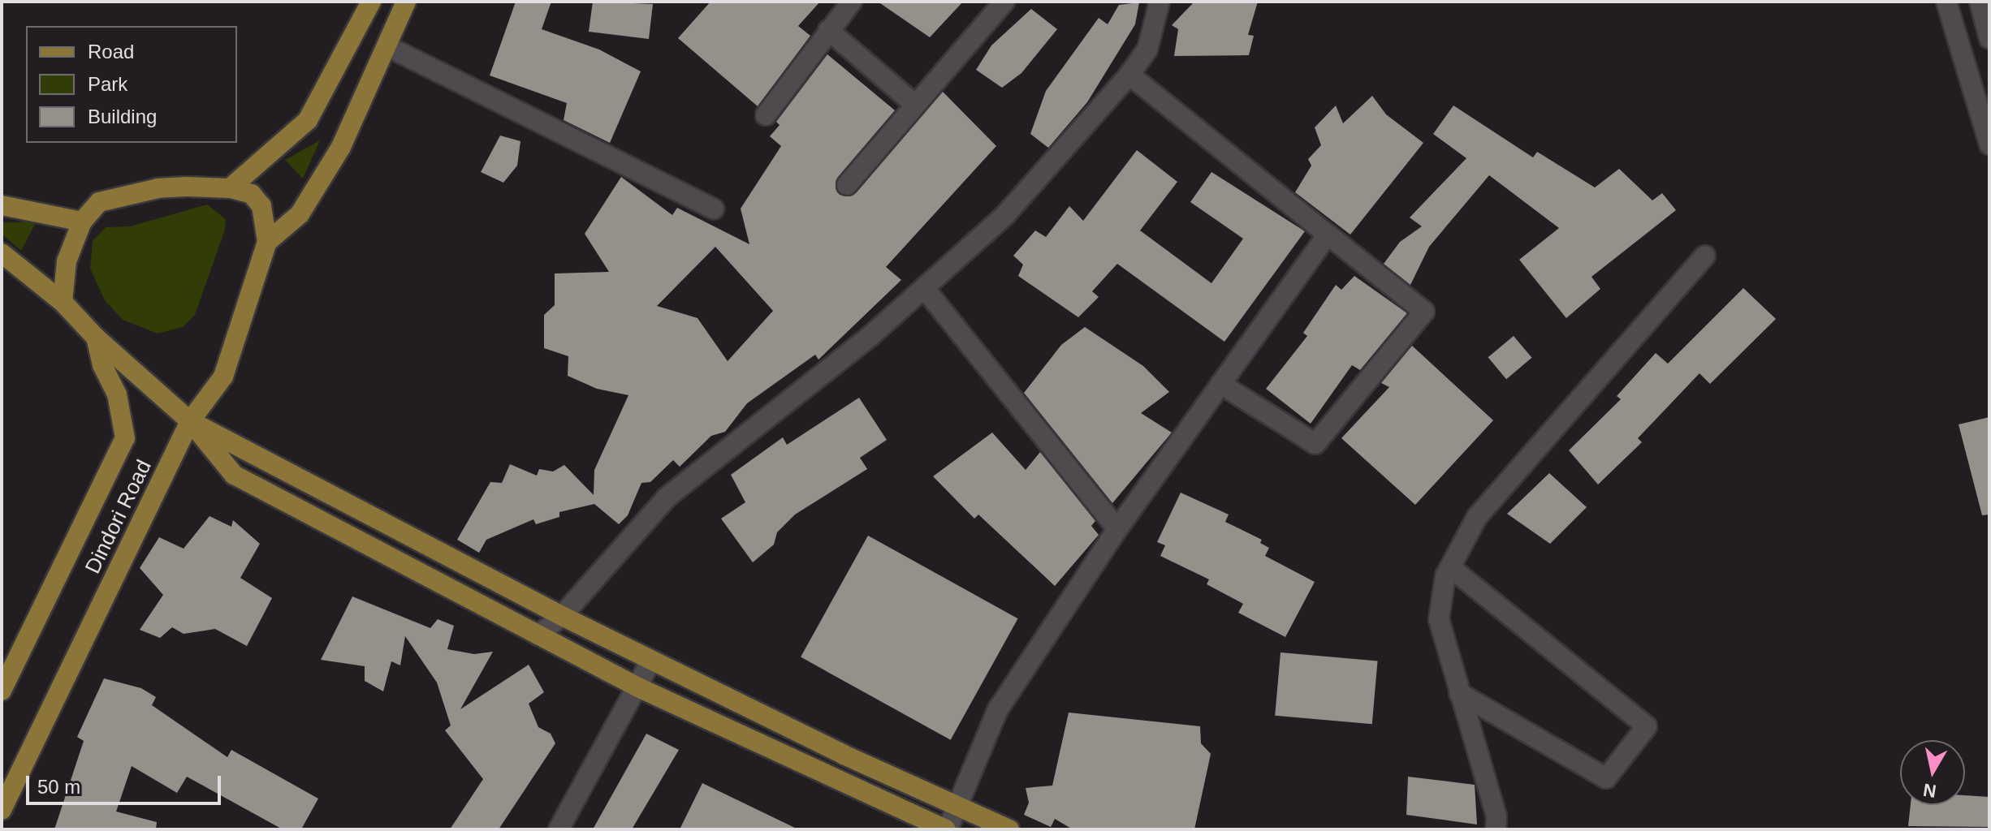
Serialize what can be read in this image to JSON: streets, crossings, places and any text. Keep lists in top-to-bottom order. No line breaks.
{"streets":{"main road":["Dindori Road"]},"legend":["Road","Park","Building"],"scale_bar":"50 m","north":"bottom"}
